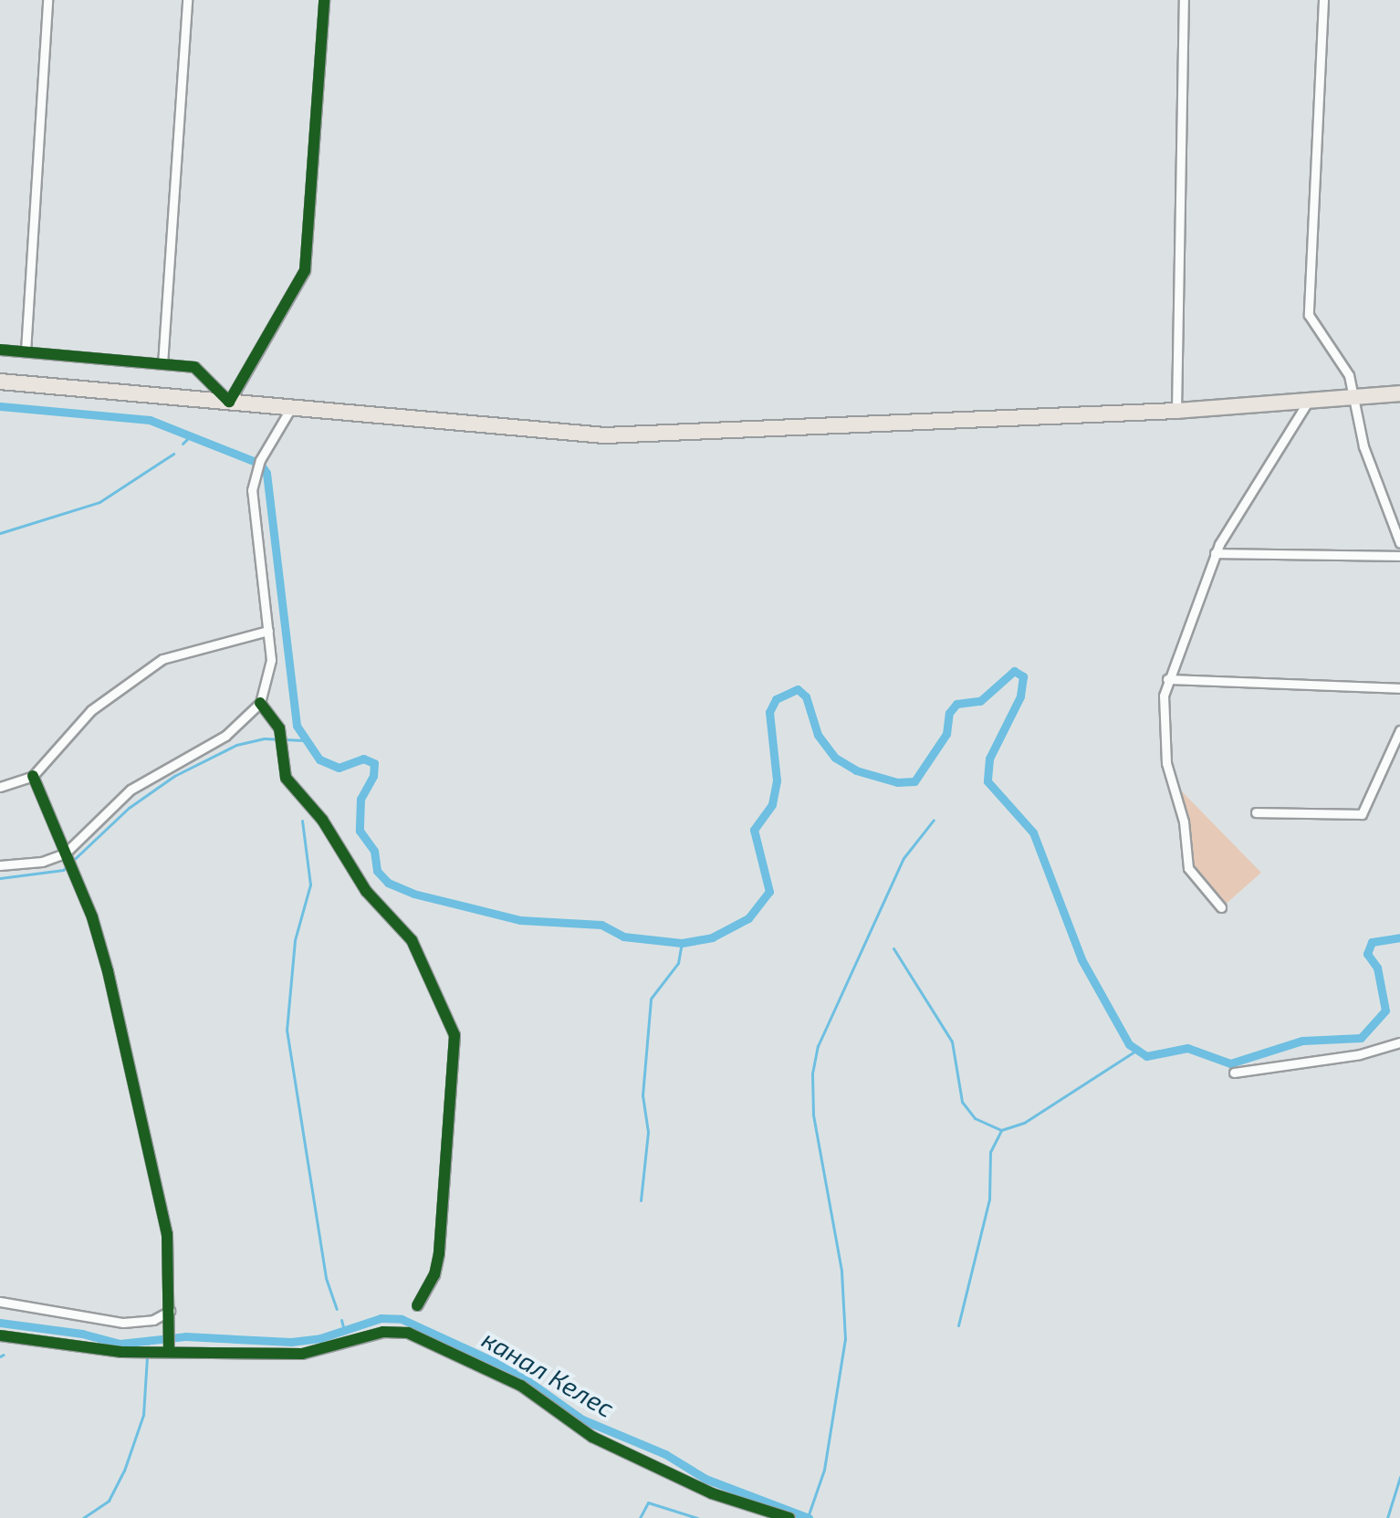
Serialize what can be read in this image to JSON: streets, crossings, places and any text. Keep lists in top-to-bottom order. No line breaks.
{"water":["канал Келес"]}
